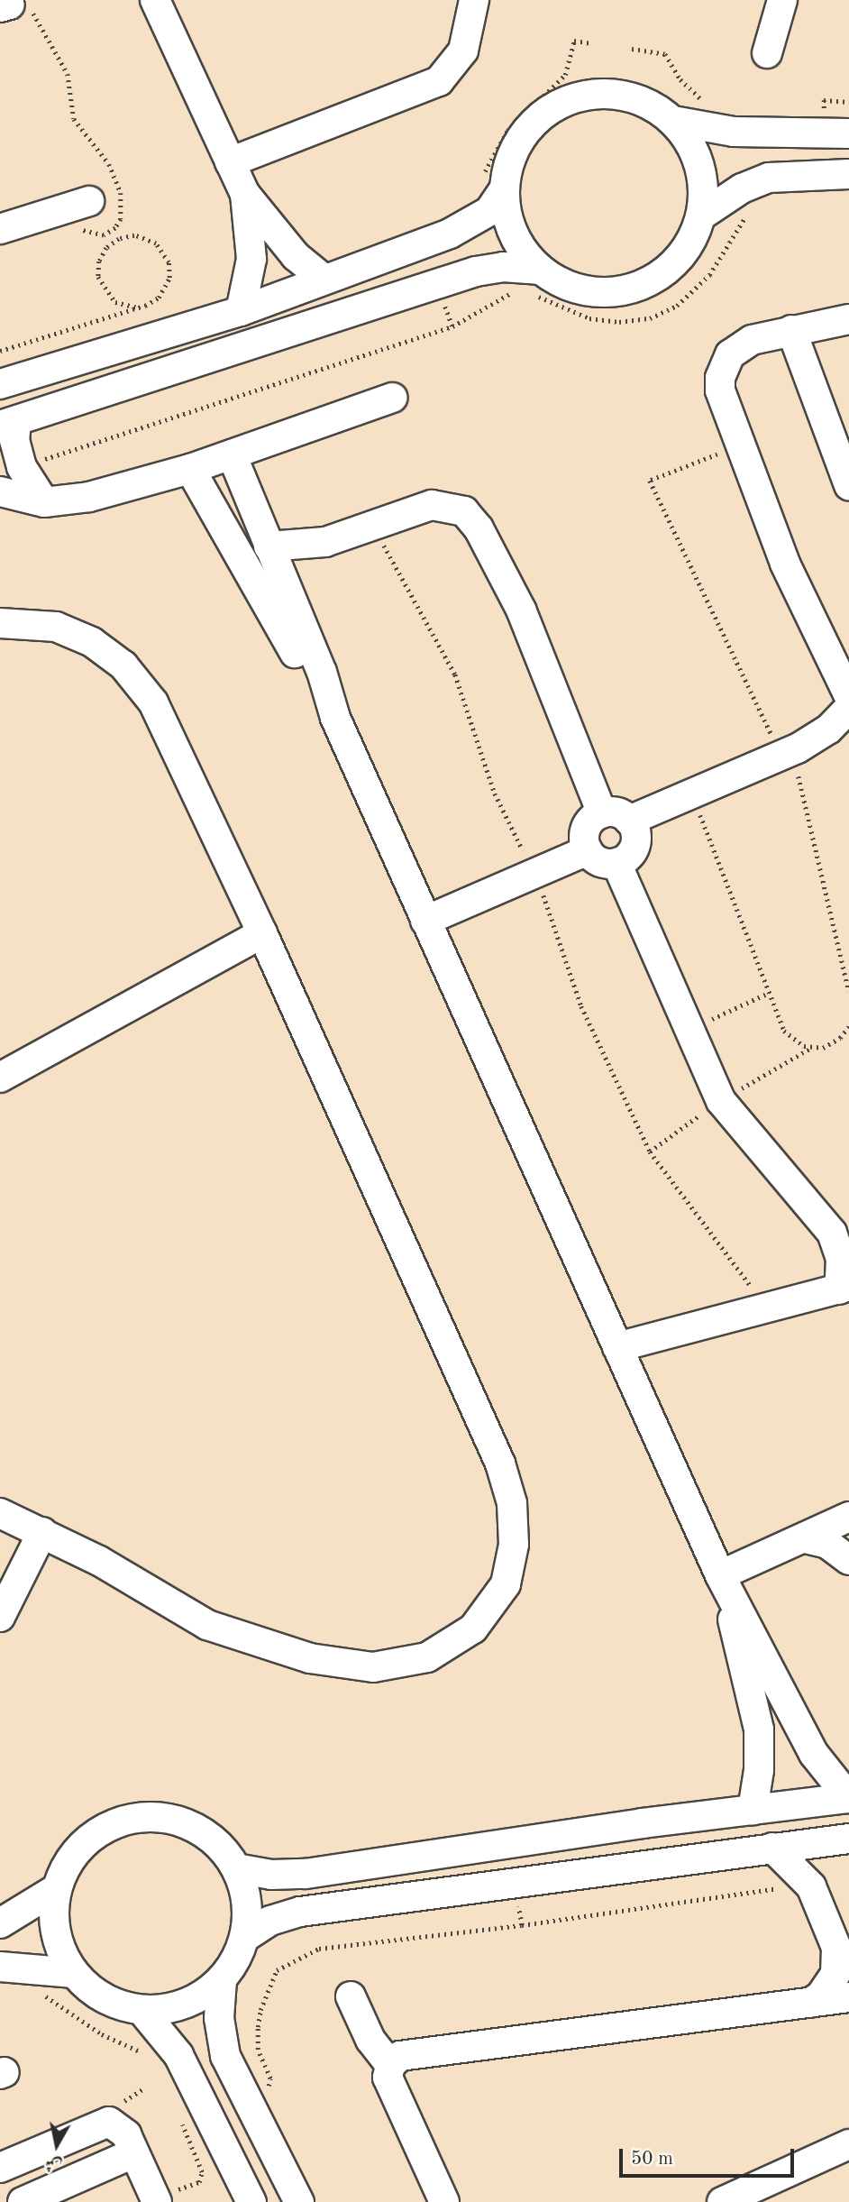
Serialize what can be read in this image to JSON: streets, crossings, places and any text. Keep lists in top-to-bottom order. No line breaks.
{"scale_bar":"50 m","north":"bottom"}
